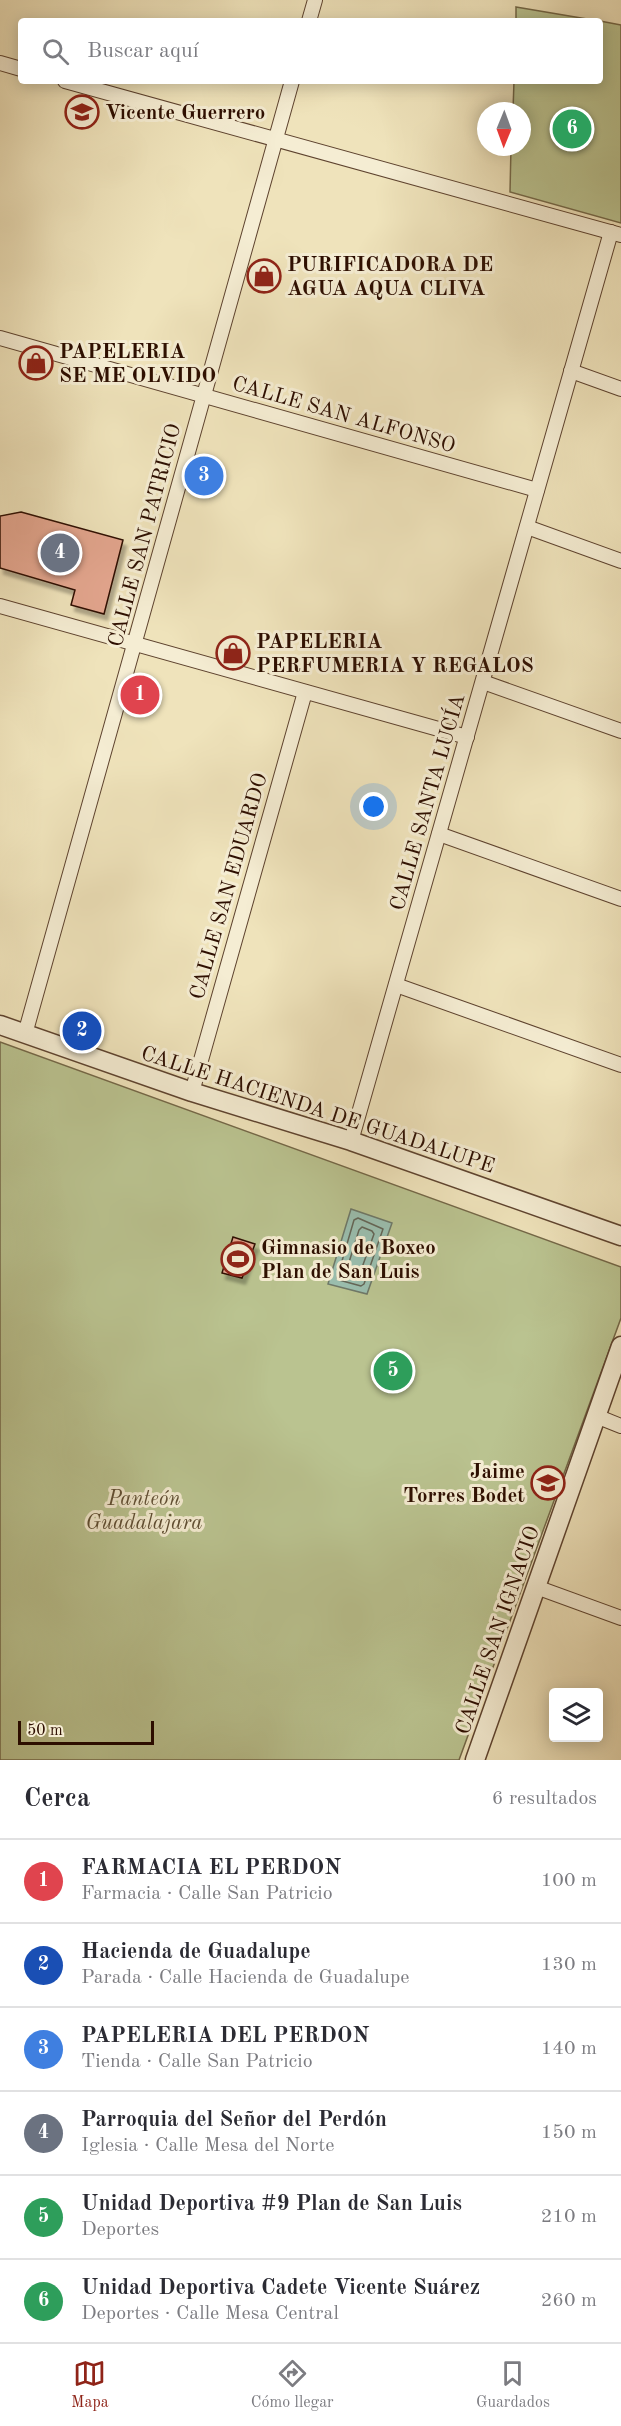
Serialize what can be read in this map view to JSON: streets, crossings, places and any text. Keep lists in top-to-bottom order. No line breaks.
{"streets":{"street":["CALLE SAN ALFONSO","CALLE SAN PATRICIO","CALLE SANTA LUCÍA","CALLE SAN EDUARDO","CALLE HACIENDA DE GUADALUPE","CALLE SAN IGNACIO"]},"crossings":[["CALLE SAN ALFONSO","CALLE SAN PATRICIO"],["CALLE SAN ALFONSO","CALLE SANTA LUCÍA"],["CALLE SAN PATRICIO","CALLE HACIENDA DE GUADALUPE"],["CALLE SANTA LUCÍA","CALLE HACIENDA DE GUADALUPE"],["CALLE SAN EDUARDO","CALLE HACIENDA DE GUADALUPE"]],"parks":["Panteón Guadalajara"],"places":{"school or university":["Vicente Guerrero","Jaime Torres Bodet"],"shop":["PURIFICADORA DE AGUA AQUA CLIVA","PAPELERIA SE ME OLVIDO","PAPELERIA PERFUMERIA Y REGALOS"],"sports":["Gimnasio de Boxeo Plan de San Luis"]},"scale_bar":"50 m","north":"bottom","page":{"search":"Buscar aquí","pins":["6","3","4","1","2","5"],"scale":"50 m","heading":["Cerca","6 resultados"],"list":[{"mark":"1","name":"FARMACIA EL PERDON","note":"Farmacia · Calle San Patricio","value":"100 m"},{"mark":"2","name":"Hacienda de Guadalupe","note":"Parada · Calle Hacienda de Guadalupe","value":"130 m"},{"mark":"3","name":"PAPELERIA DEL PERDON","note":"Tienda · Calle San Patricio","value":"140 m"},{"mark":"4","name":"Parroquia del Señor del Perdón","note":"Iglesia · Calle Mesa del Norte","value":"150 m"},{"mark":"5","name":"Unidad Deportiva #9 Plan de San Luis","note":"Deportes","value":"210 m"},{"mark":"6","name":"Unidad Deportiva Cadete Vicente Suárez","note":"Deportes · Calle Mesa Central","value":"260 m"}],"nav":["Mapa","Cómo llegar","Guardados"]}}
